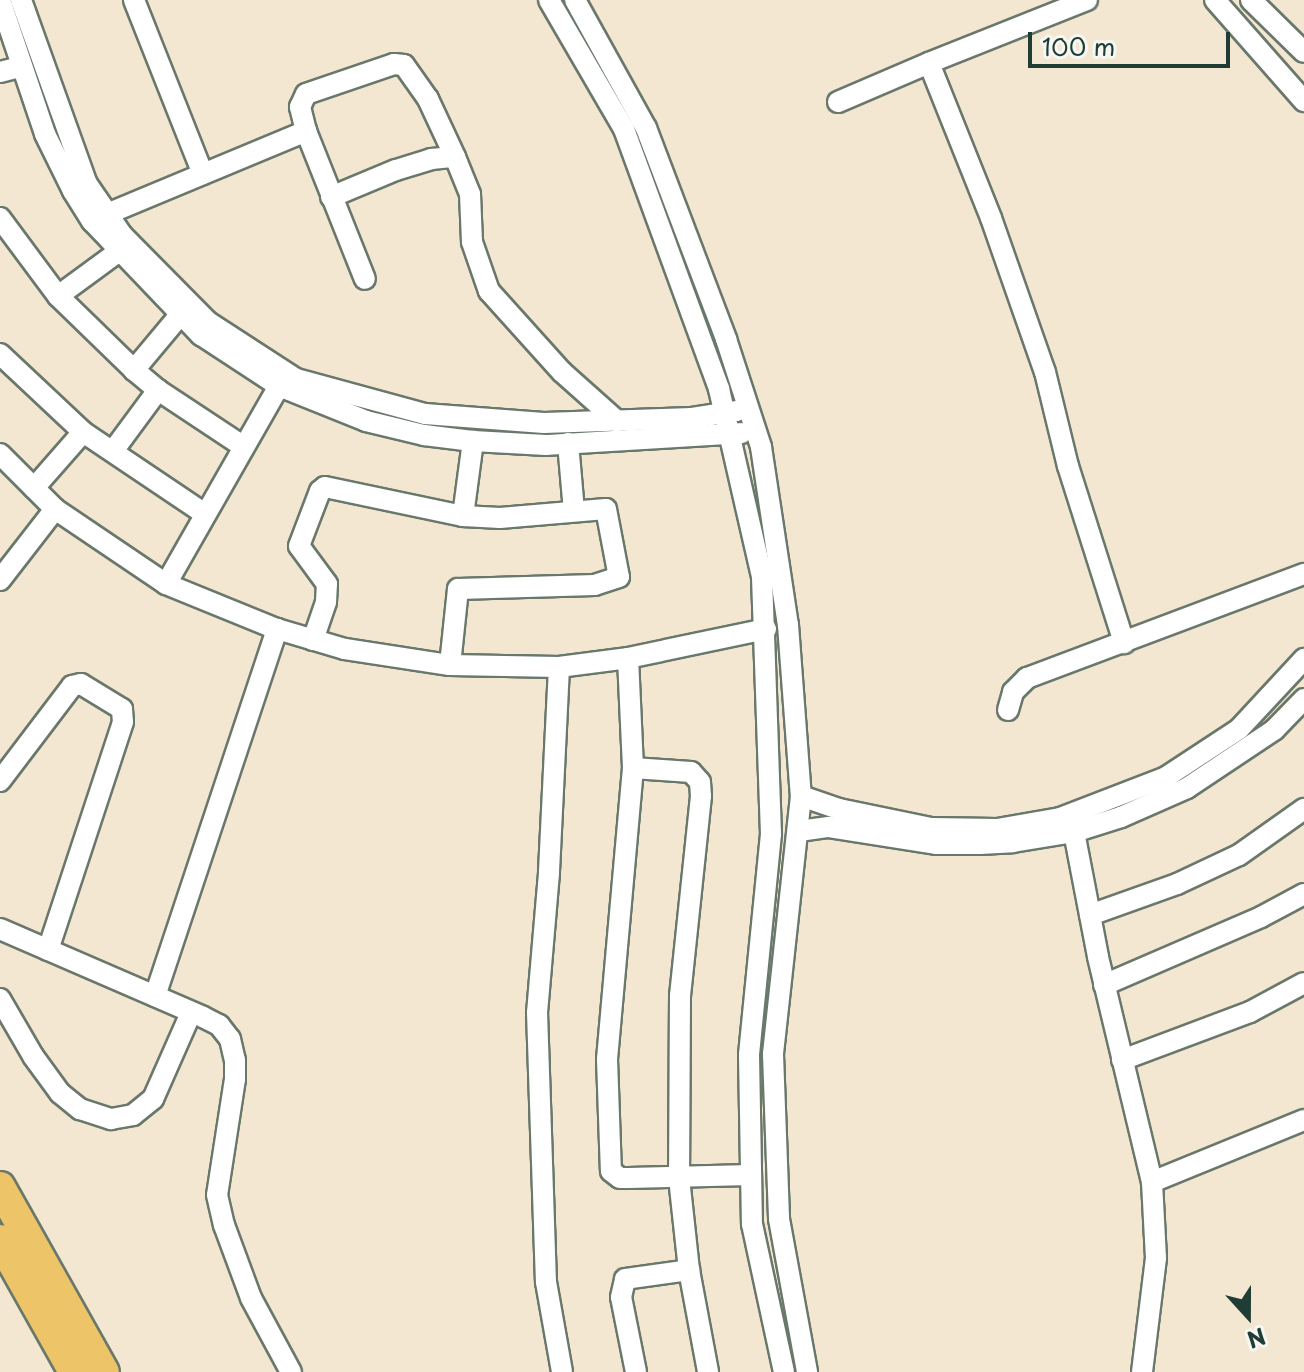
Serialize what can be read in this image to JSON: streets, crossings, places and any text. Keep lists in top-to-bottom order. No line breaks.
{"scale_bar":"100 m","north":"bottom"}
